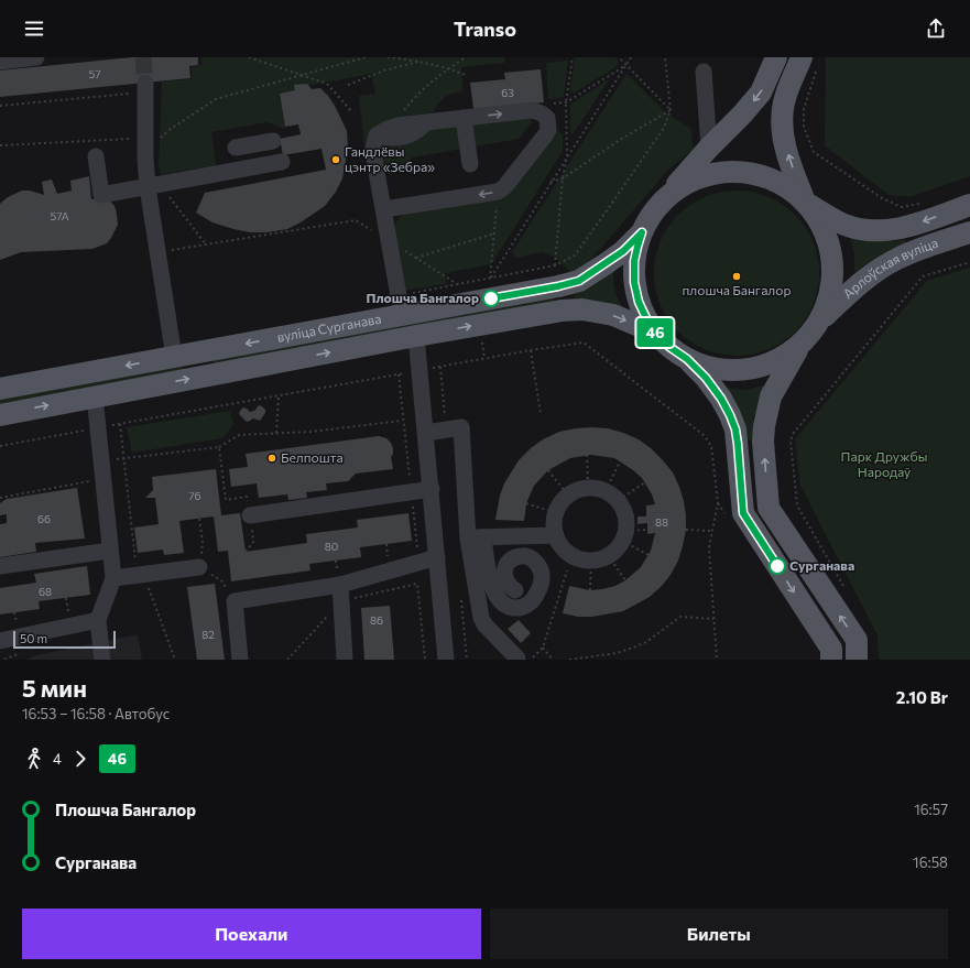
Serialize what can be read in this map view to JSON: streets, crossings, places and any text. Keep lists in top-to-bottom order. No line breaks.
{"streets":{"main road":["Арлоўская вуліца","вуліца Сурганава"]},"parks":["Парк Дружбы Народаў"],"places":["Гандлёвы цэнтр «Зебра»","плошча Бангалор","Плошча Бангалор","Белпошта","Сурганава"],"lines":["bus line 46"],"house_numbers":["57","63","57А","76","66","88","80","68","86","82"],"scale_bar":"50 m","page":{"header":"Transo","on_map":"46","scale":"50 m","heading":["5 мин","16:53 – 16:58 · Автобус","2.10 Br"],"legs":["4","46"],"list":[{"name":"Плошча Бангалор","value":"16:57"},{"name":"Сурганава","value":"16:58"}],"buttons":["Поехали","Билеты"]}}
